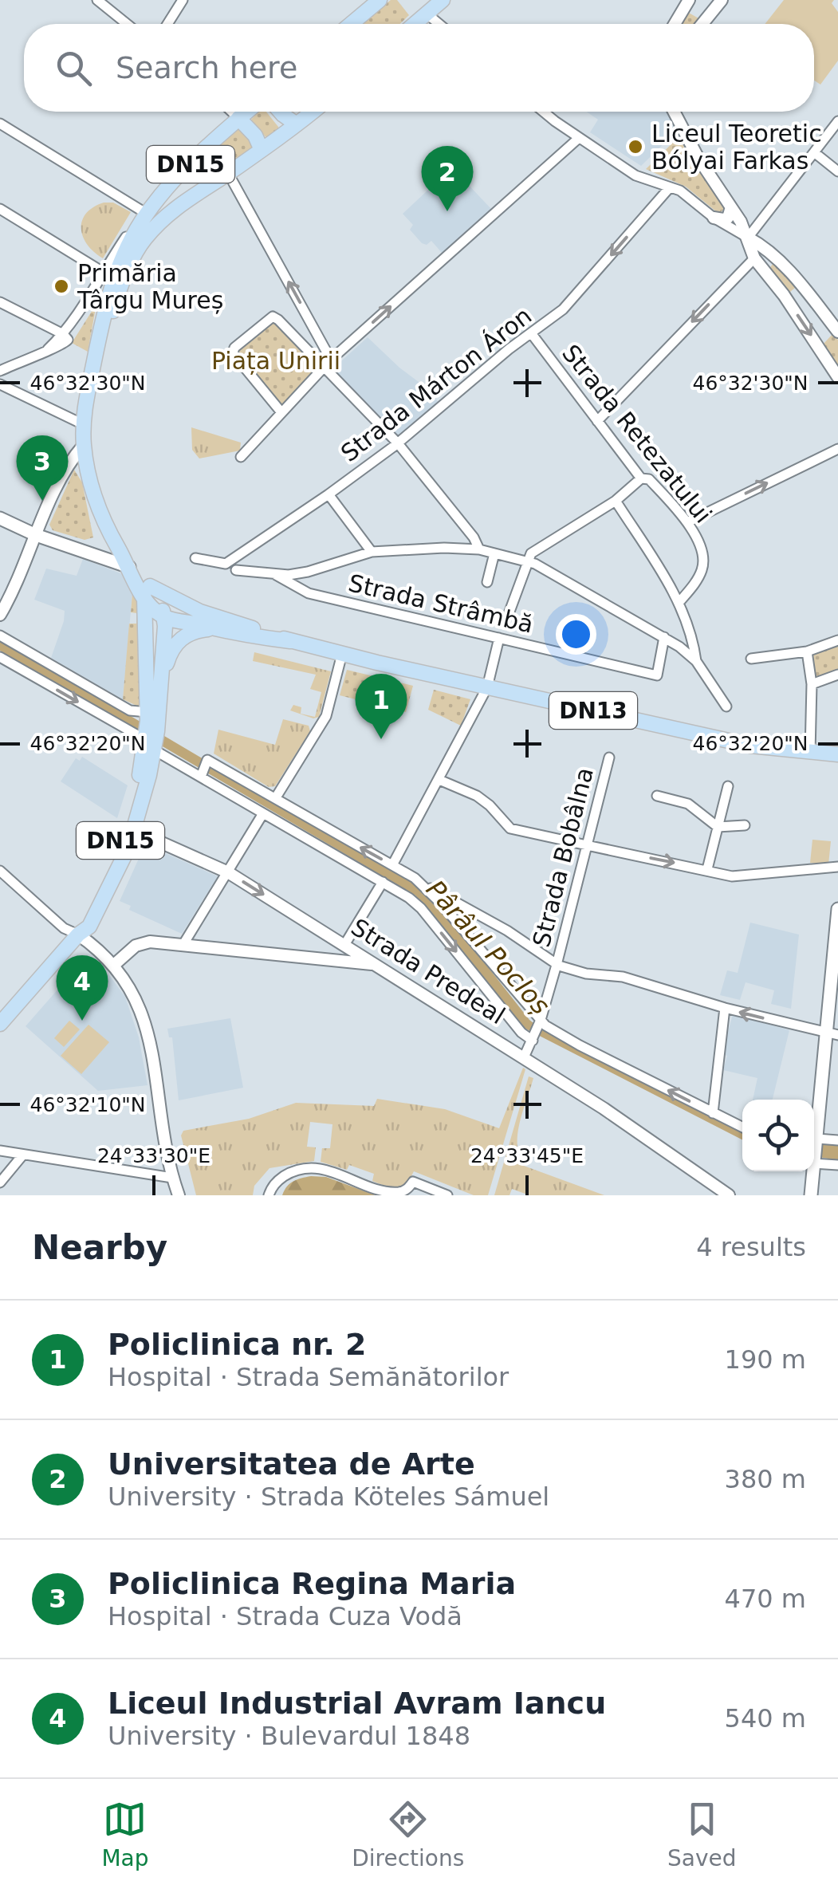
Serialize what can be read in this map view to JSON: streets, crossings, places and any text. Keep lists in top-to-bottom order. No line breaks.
{"streets":{"main road":["DN15","DN13"],"street":["Strada Márton Áron","Strada Retezatului","Strada Strâmbă","Strada Bobâlna","Strada Predeal"]},"crossings":[["DN15","DN13"],["DN15","Strada Predeal"],["Strada Márton Áron","Strada Retezatului"],["Strada Retezatului","Strada Strâmbă"],["Strada Bobâlna","Strada Predeal"]],"water":["Pârâul Pocloș"],"parks":["Piața Unirii"],"places":["Liceul Teoretic Bólyai Farkas","Primăria Târgu Mureș"],"page":{"search":"Search here","pins":["2","3","1","4"],"heading":["Nearby","4 results"],"list":[{"mark":"1","name":"Policlinica nr. 2","note":"Hospital · Strada Semănătorilor","value":"190 m"},{"mark":"2","name":"Universitatea de Arte","note":"University · Strada Köteles Sámuel","value":"380 m"},{"mark":"3","name":"Policlinica Regina Maria","note":"Hospital · Strada Cuza Vodă","value":"470 m"},{"mark":"4","name":"Liceul Industrial Avram Iancu","note":"University · Bulevardul 1848","value":"540 m"}],"nav":["Map","Directions","Saved"]},"coordinates":["46°32'30\"N","46°32'20\"N","46°32'10\"N","24°33'30\"E","24°33'45\"E"]}
